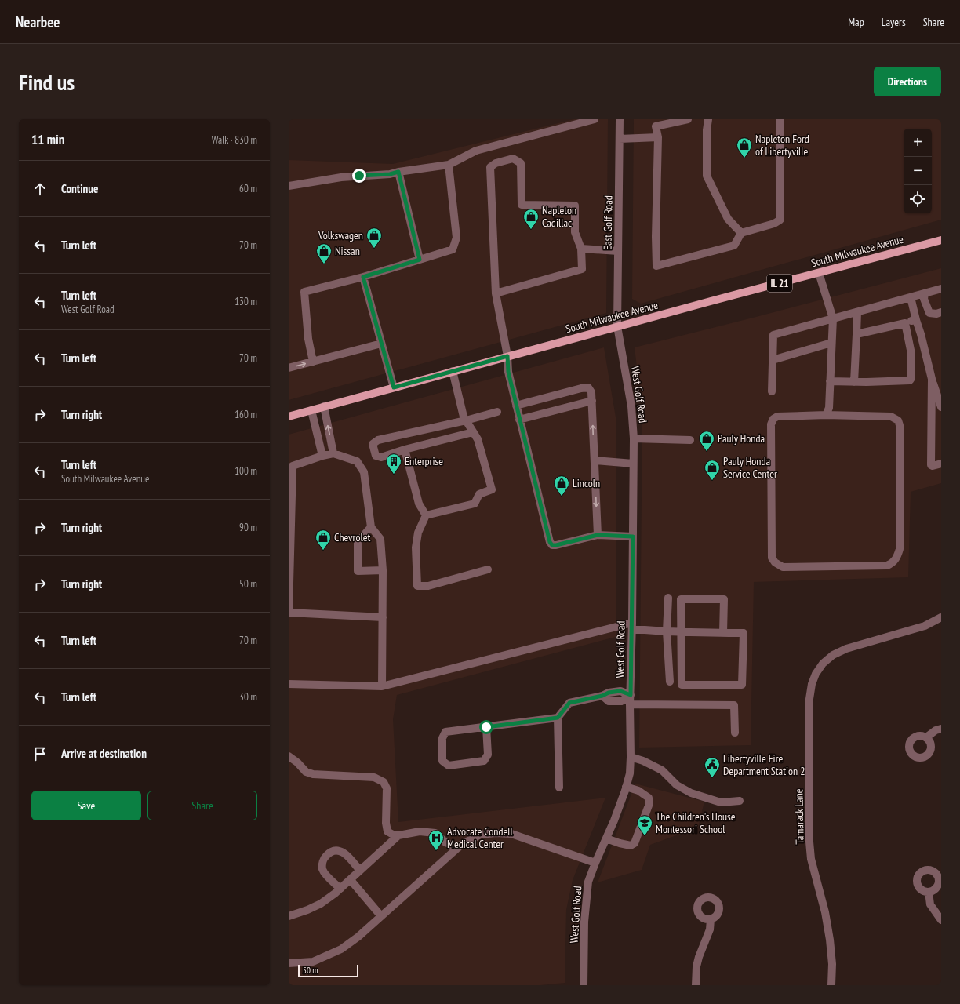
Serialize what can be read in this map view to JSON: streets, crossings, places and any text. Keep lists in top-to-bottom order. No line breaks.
{"streets":{"main road":["South Milwaukee Avenue","IL 21"],"street":["East Golf Road","West Golf Road","Tamarack Lane"]},"crossings":[["East Golf Road","South Milwaukee Avenue"],["East Golf Road","West Golf Road"],["South Milwaukee Avenue","West Golf Road"]],"places":{"shop":["Napleton Ford of Libertyville","Napleton Cadillac","Volkswagen","Nissan","Pauly Honda","Pauly Honda Service Center","Lincoln","Chevrolet"],"building":["Enterprise"],"public building":["Libertyville Fire Department Station 2"],"school or university":["The Children's House Montessori School"],"hospital":["Advocate Condell Medical Center"]},"scale_bar":"50 m","page":{"header":"Nearbee","nav":["Map","Layers","Share"],"buttons":["Directions",["Save","Share"]],"title":"Find us","heading":["11 min","Walk · 830 m"],"map_buttons":["+","−"],"list":[["Continue","60 m"],["Turn left","70 m"],["Turn left","West Golf Road","130 m"],["Turn left","70 m"],["Turn right","160 m"],["Turn left","South Milwaukee Avenue","100 m"],["Turn right","90 m"],["Turn right","50 m"],["Turn left","70 m"],["Turn left","30 m"],"Arrive at destination"],"scale":"50 m"}}
